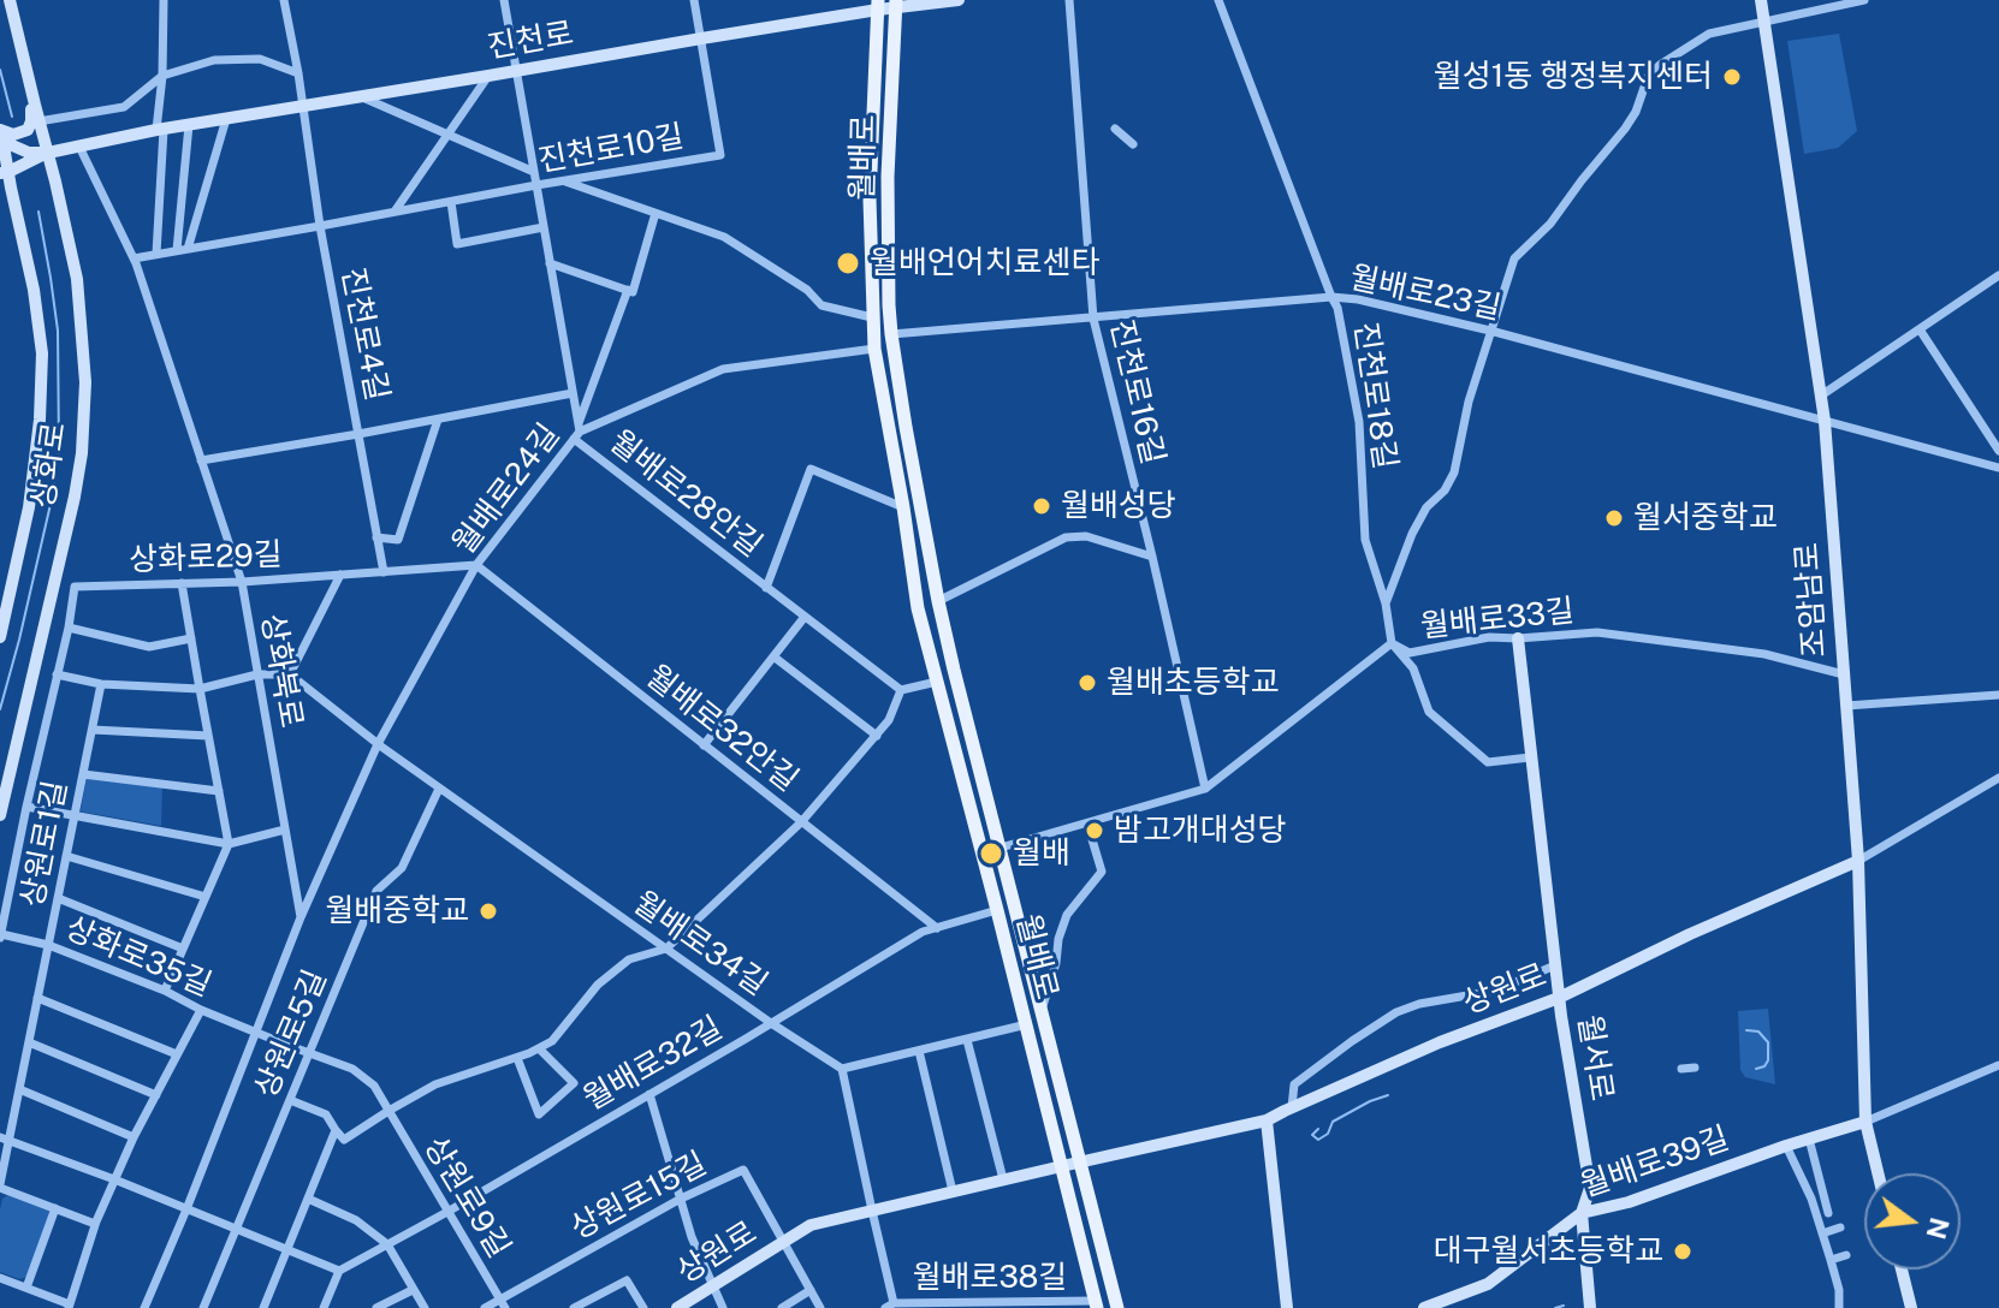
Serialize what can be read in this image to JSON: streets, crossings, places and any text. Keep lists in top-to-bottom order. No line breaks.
{"streets":{"main road":["진천로","월배로","상화로","조암남로","상원로","월서로","월배로39길"],"street":["진천로10길","월배로23길","진천로4길","진천로16길","진천로18길","월배로24길","월배로28안길","상화로29길","월배로33길","상화북로","월배로32안길","상원로1길","월배로34길","상화로35길","상원로5길","월배로32길","상원로15길","상원로9길","월배로38길"]},"crossings":[["진천로","진천로10길"],["진천로","월배로"],["진천로","진천로4길"],["진천로","상화로"],["진천로","상화북로"],["진천로10길","진천로4길"],["진천로10길","상화북로"],["월배로","월배로23길"],["월배로","월배로24길"],["월배로","월배로28안길"],["월배로","상원로"],["월배로","월배로32길"],["월배로","월배로38길"],["월배로23길","진천로16길"],["월배로23길","진천로18길"],["월배로23길","조암남로"],["진천로4길","상화로29길"],["진천로16길","월배로33길"],["진천로18길","월배로33길"],["월배로24길","월배로28안길"],["월배로24길","상화로29길"],["월배로24길","상화북로"],["월배로24길","월배로32안길"],["월배로24길","월배로34길"],["상화로29길","상화북로"],["상화로29길","월배로32안길"],["조암남로","월배로33길"],["조암남로","상원로"],["조암남로","월배로39길"],["월배로33길","월서로"],["월배로32안길","월배로32길"],["상원로1길","상화로35길"],["월배로34길","상원로5길"],["월배로34길","월배로32길"],["상화로35길","상원로9길"],["상원로","월서로"],["상원로","상원로15길"],["상원로5길","상원로9길"],["월서로","월배로39길"],["월배로32길","상원로9길"],["상원로15길","상원로9길"]],"places":["월성1동 행정복지센터","월배언어치료센타","월배성당","월서중학교","월배초등학교","밤고개대성당","월배","월배중학교","대구월서초등학교"],"north":"right"}
